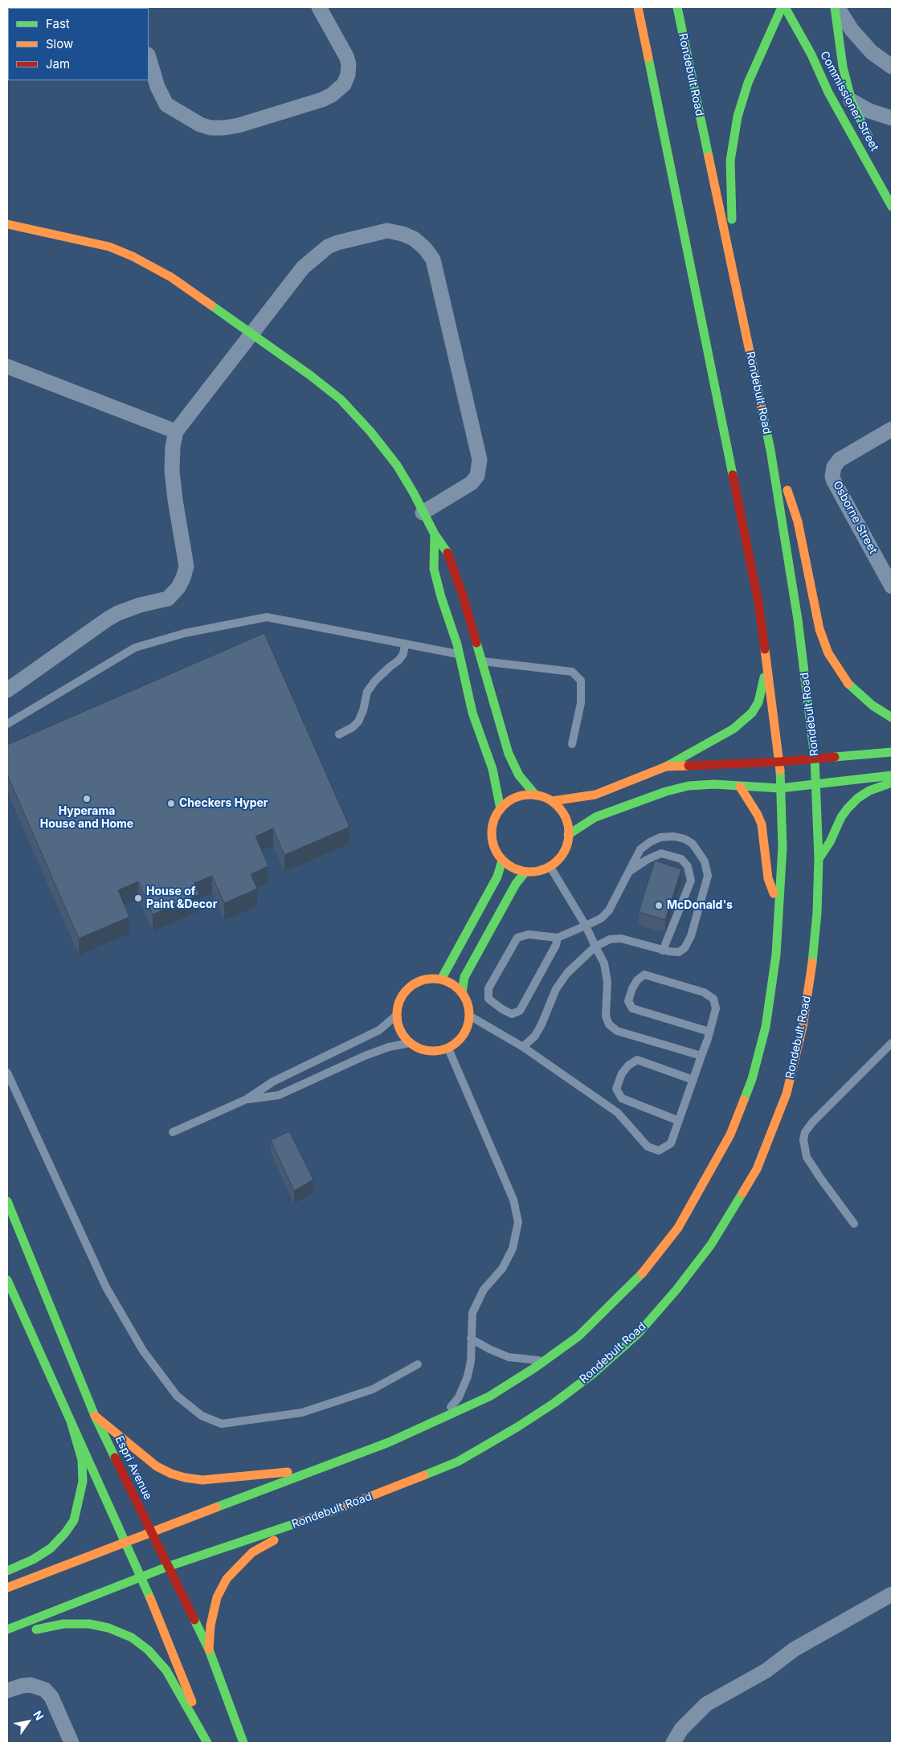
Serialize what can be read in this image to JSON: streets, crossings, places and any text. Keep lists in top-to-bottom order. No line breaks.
{"streets":{"main road":["Rondebult Road","Commissioner Street","Espri Avenue"],"street":["Osborne Street"]},"crossings":[["Rondebult Road","Espri Avenue"]],"places":["Hyperama House and Home","Checkers Hyper","House of Paint &Decor","McDonald's"],"legend":["Fast","Slow","Jam"],"north":"top right"}
